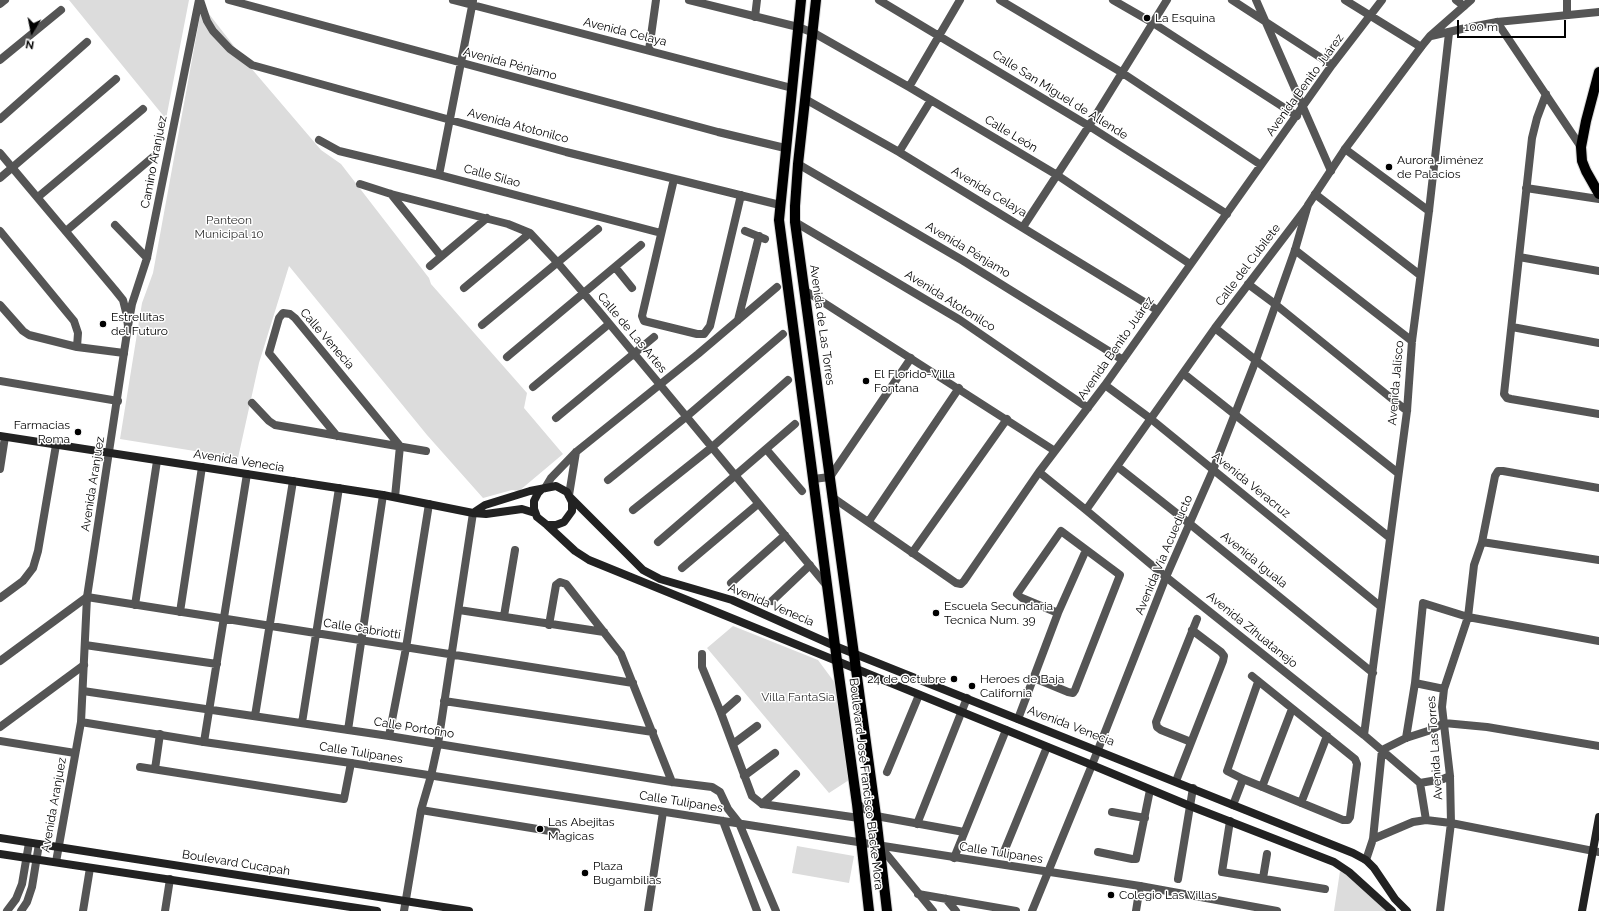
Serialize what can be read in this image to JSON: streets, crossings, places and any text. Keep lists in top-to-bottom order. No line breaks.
{"streets":{"main road":["Avenida de Las Torres","Avenida Venecia","Boulevard José Francisco Blacke Mora","Boulevard Cucapah"],"street":["Avenida Celaya","Avenida Pénjamo","Avenida Benito Juárez","Calle San Miguel de Allende","Avenida Atotonilco","Calle León","Camino Aranjuez","Calle Silao","Calle del Cubilete","Calle de Las Artes","Calle Venecia","Avenida Jalisco","Avenida Aranjuez","Avenida Veracruz","Avenida Vía Acueducto","Avenida Iguala","Calle Cabriotti","Avenida Zihuatanejo","Calle Portofino","Avenida Las Torres","Calle Tulipanes"]},"crossings":[["Avenida Celaya","Avenida Benito Juárez"],["Avenida Celaya","Avenida de Las Torres"],["Avenida Pénjamo","Avenida Benito Juárez"],["Avenida Pénjamo","Avenida de Las Torres"],["Avenida Benito Juárez","Calle San Miguel de Allende"],["Avenida Benito Juárez","Avenida Atotonilco"],["Avenida Benito Juárez","Calle León"],["Avenida Benito Juárez","Avenida de Las Torres"],["Avenida Benito Juárez","Avenida Veracruz"],["Avenida Benito Juárez","Avenida Zihuatanejo"],["Avenida Atotonilco","Camino Aranjuez"],["Avenida Atotonilco","Avenida de Las Torres"],["Calle León","Avenida de Las Torres"],["Camino Aranjuez","Avenida Aranjuez"],["Calle del Cubilete","Avenida Veracruz"],["Calle del Cubilete","Avenida Vía Acueducto"],["Calle del Cubilete","Avenida Iguala"],["Calle del Cubilete","Avenida Zihuatanejo"],["Avenida de Las Torres","Avenida Venecia"],["Avenida de Las Torres","Boulevard José Francisco Blacke Mora"],["Avenida Jalisco","Avenida Veracruz"],["Avenida Jalisco","Avenida Iguala"],["Avenida Jalisco","Avenida Zihuatanejo"],["Avenida Venecia","Avenida Aranjuez"],["Avenida Venecia","Avenida Vía Acueducto"],["Avenida Venecia","Boulevard José Francisco Blacke Mora"],["Avenida Aranjuez","Calle Cabriotti"],["Avenida Aranjuez","Calle Portofino"],["Avenida Aranjuez","Calle Tulipanes"],["Avenida Aranjuez","Boulevard Cucapah"],["Avenida Veracruz","Avenida Vía Acueducto"],["Avenida Vía Acueducto","Avenida Iguala"],["Avenida Vía Acueducto","Avenida Zihuatanejo"],["Avenida Vía Acueducto","Calle Tulipanes"],["Calle Portofino","Calle Tulipanes"],["Calle Tulipanes","Boulevard José Francisco Blacke Mora"]],"parks":["Panteon Municipal 10","Villa FantaSia"],"places":["La Esquina","Aurora Jiménez de Palacios","Estrellitas del Futuro","El Florido-Villa Fontana","Farmacias Roma","Escuela Secundaria Tecnica Num. 39","24 de Octubre","Heroes de Baja California","Las Abejitas Magicas","Plaza Bugambilias","Colegio Las Villas"],"scale_bar":"100 m","north":"bottom"}
